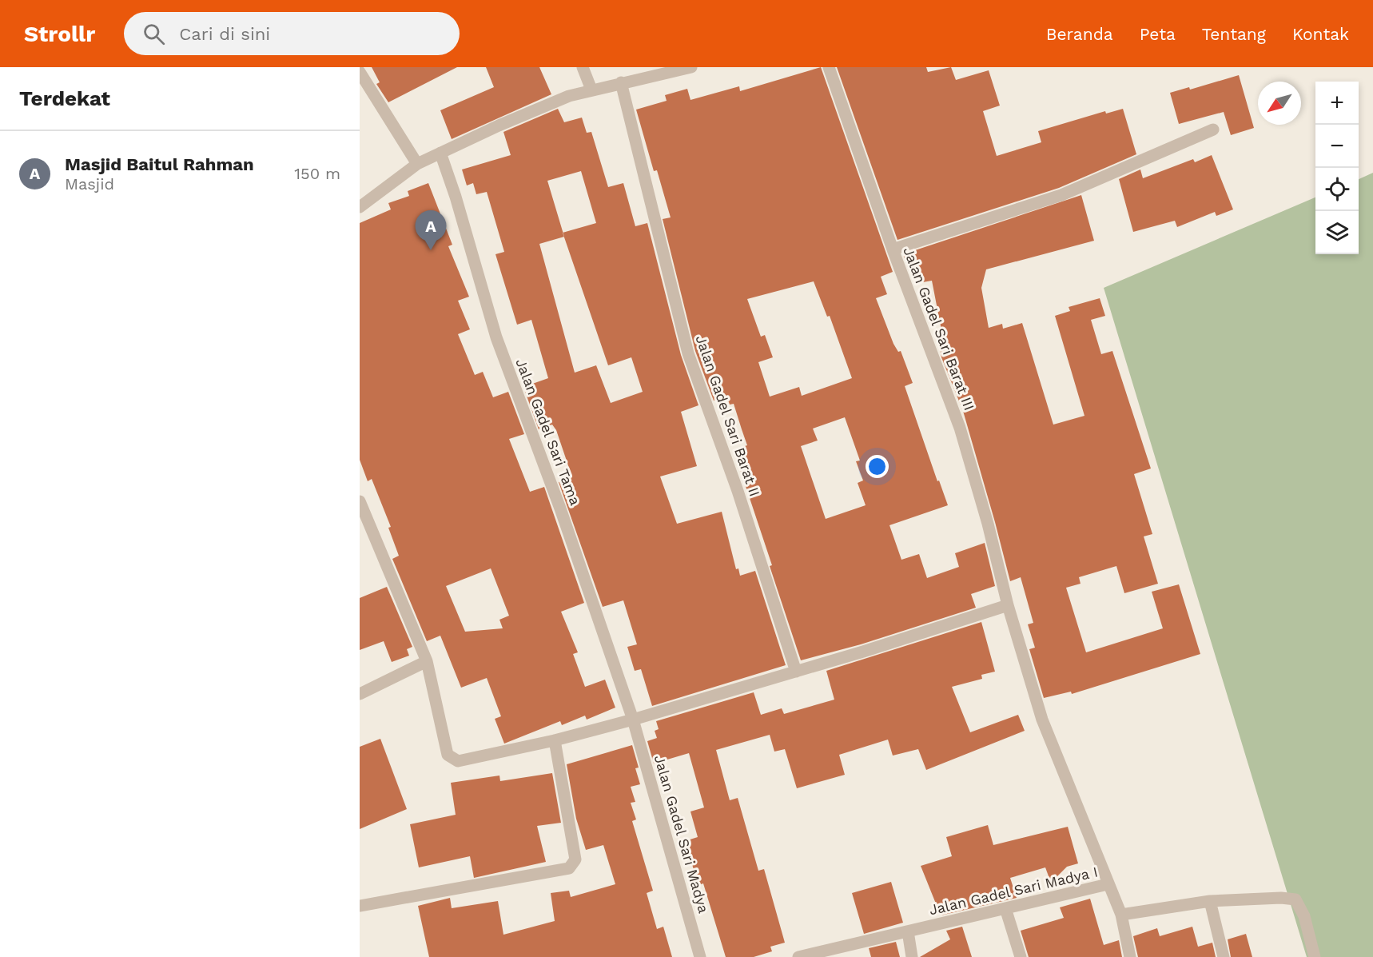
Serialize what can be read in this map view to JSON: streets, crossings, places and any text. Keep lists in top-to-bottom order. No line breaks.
{"streets":{"street":["Jalan Gadel Sari Barat III","Jalan Gadel Sari Barat II","Jalan Gadel Sari Tama","Jalan Gadel Sari Madya","Jalan Gadel Sari Madya I"]},"crossings":[["Jalan Gadel Sari Barat III","Jalan Gadel Sari Madya I"],["Jalan Gadel Sari Tama","Jalan Gadel Sari Madya"]],"north":"bottom left","page":{"header":"Strollr","search":"Cari di sini","nav":["Beranda","Peta","Tentang","Kontak"],"heading":"Terdekat","map_buttons":["+","−"],"list":[{"mark":"A","name":"Masjid Baitul Rahman","note":"Masjid","value":"150 m"}],"pins":"A"}}
